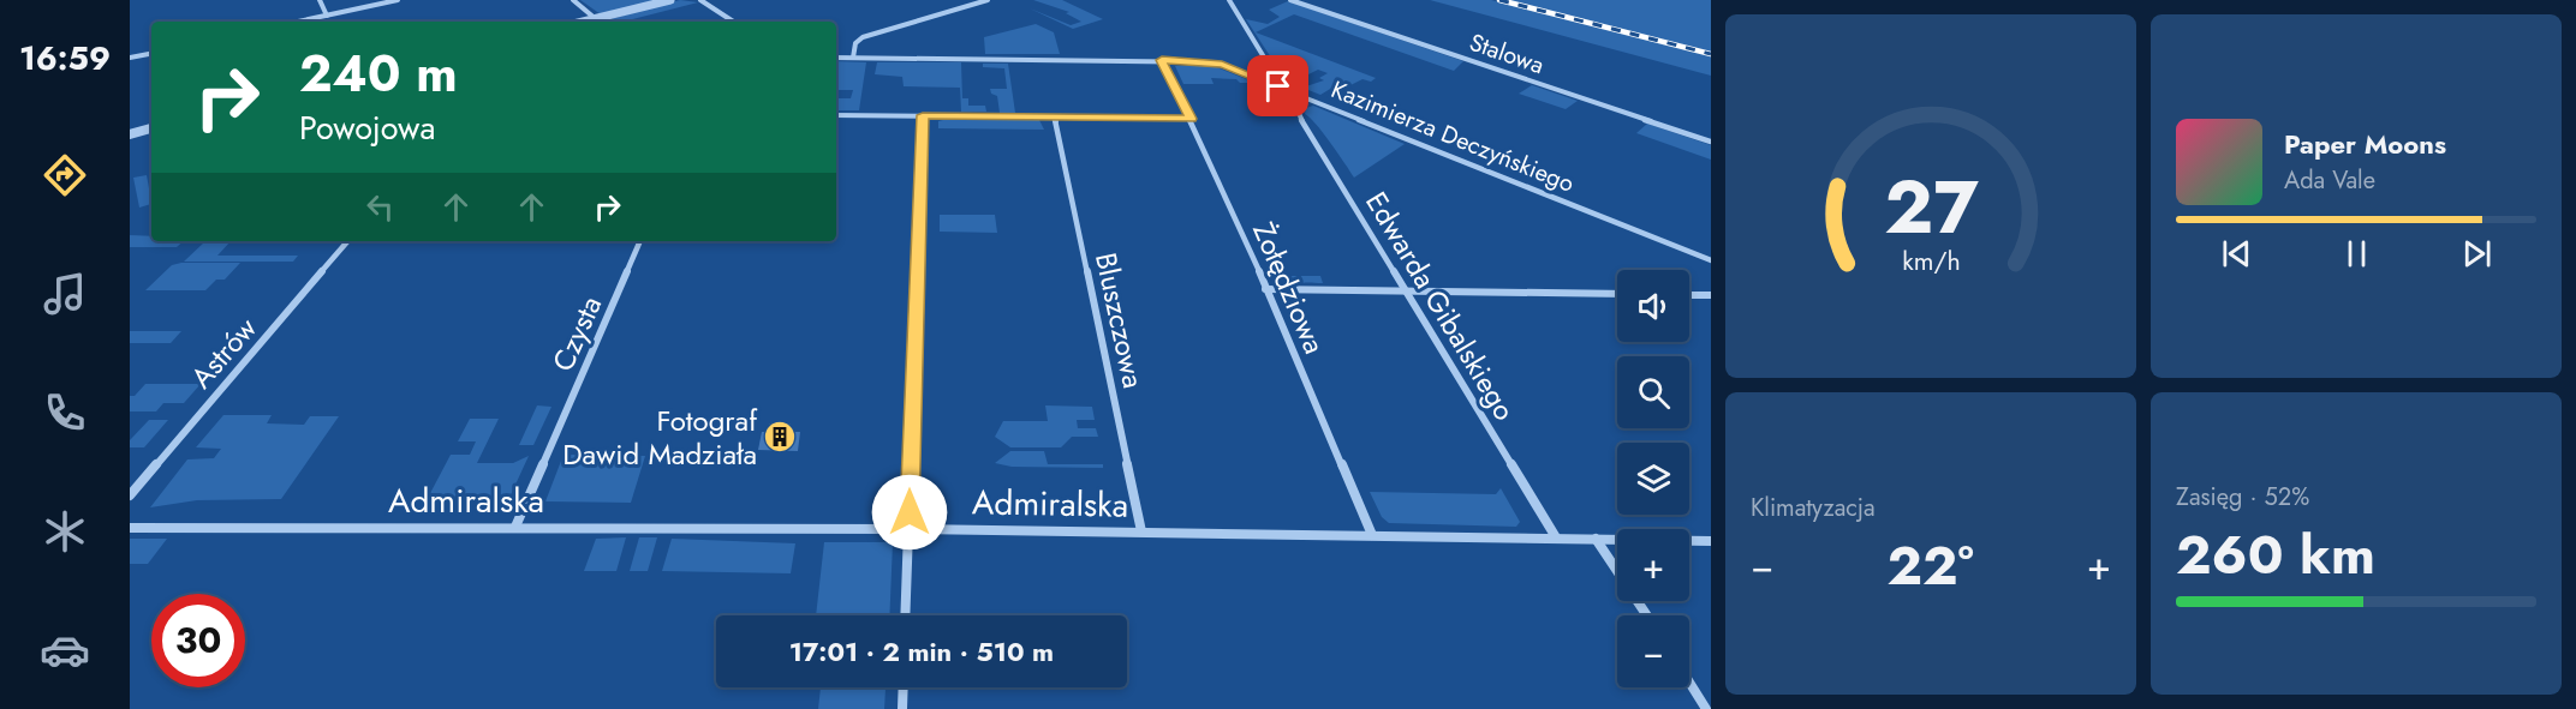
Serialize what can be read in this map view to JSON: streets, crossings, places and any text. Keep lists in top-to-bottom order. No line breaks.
{"streets":{"street":["Stalowa","Kazimierza Deczyńskiego","Żołędziowa","Edwarda Gibalskiego","Bluszczowa","Czysta","Astrów","Admiralska"]},"crossings":[["Kazimierza Deczyńskiego","Żołędziowa"],["Kazimierza Deczyńskiego","Edwarda Gibalskiego"],["Żołędziowa","Admiralska"],["Edwarda Gibalskiego","Admiralska"],["Bluszczowa","Admiralska"],["Czysta","Admiralska"]],"places":{"building":["Fotograf Dawid Madziała"]},"page":{"tabs":"16:59","turn":["240 m","Powojowa"],"song":["Paper Moons","Ada Vale"],"map_buttons":["+","−"],"tile":["Klimatyzacja",["Zasięg · 52%","260 km"]],"heat":["−","22°","+"],"limit":"30","trip":"17:01 · 2 min · 510 m","gauge":["27","km/h"]}}
